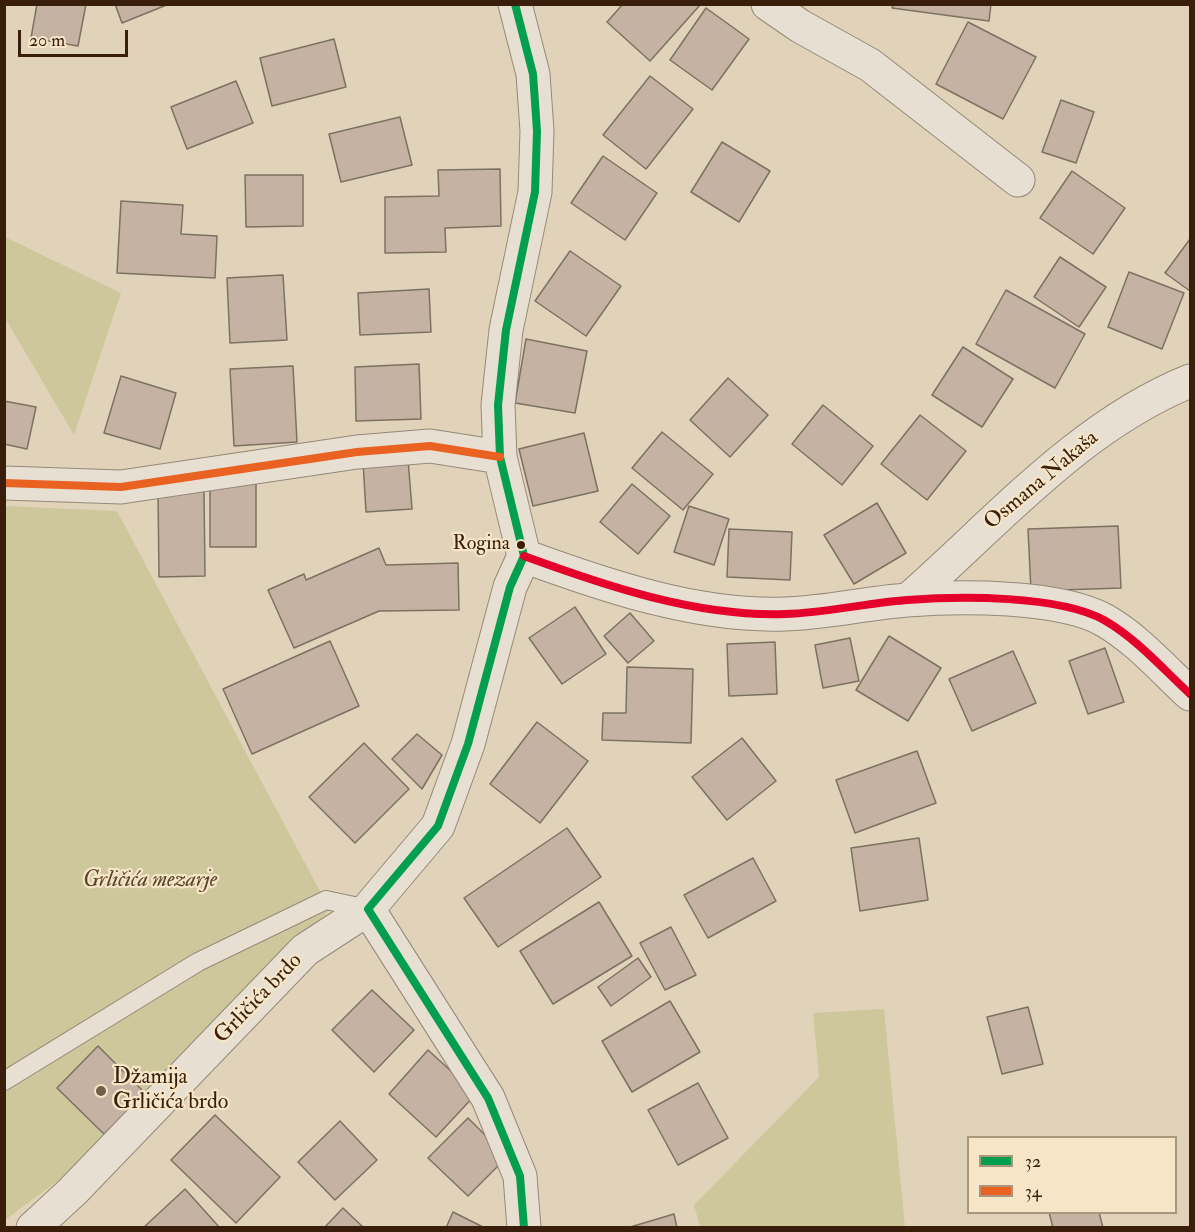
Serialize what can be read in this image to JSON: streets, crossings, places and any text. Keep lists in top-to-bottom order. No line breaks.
{"streets":{"street":["Osmana Nakaša","Grličića brdo"]},"parks":["Grličića mezarje"],"places":["Rogina","Džamija Grličića brdo"],"lines":["transit line 32","transit line 34"],"legend":["32","34"],"scale_bar":"20 m"}
